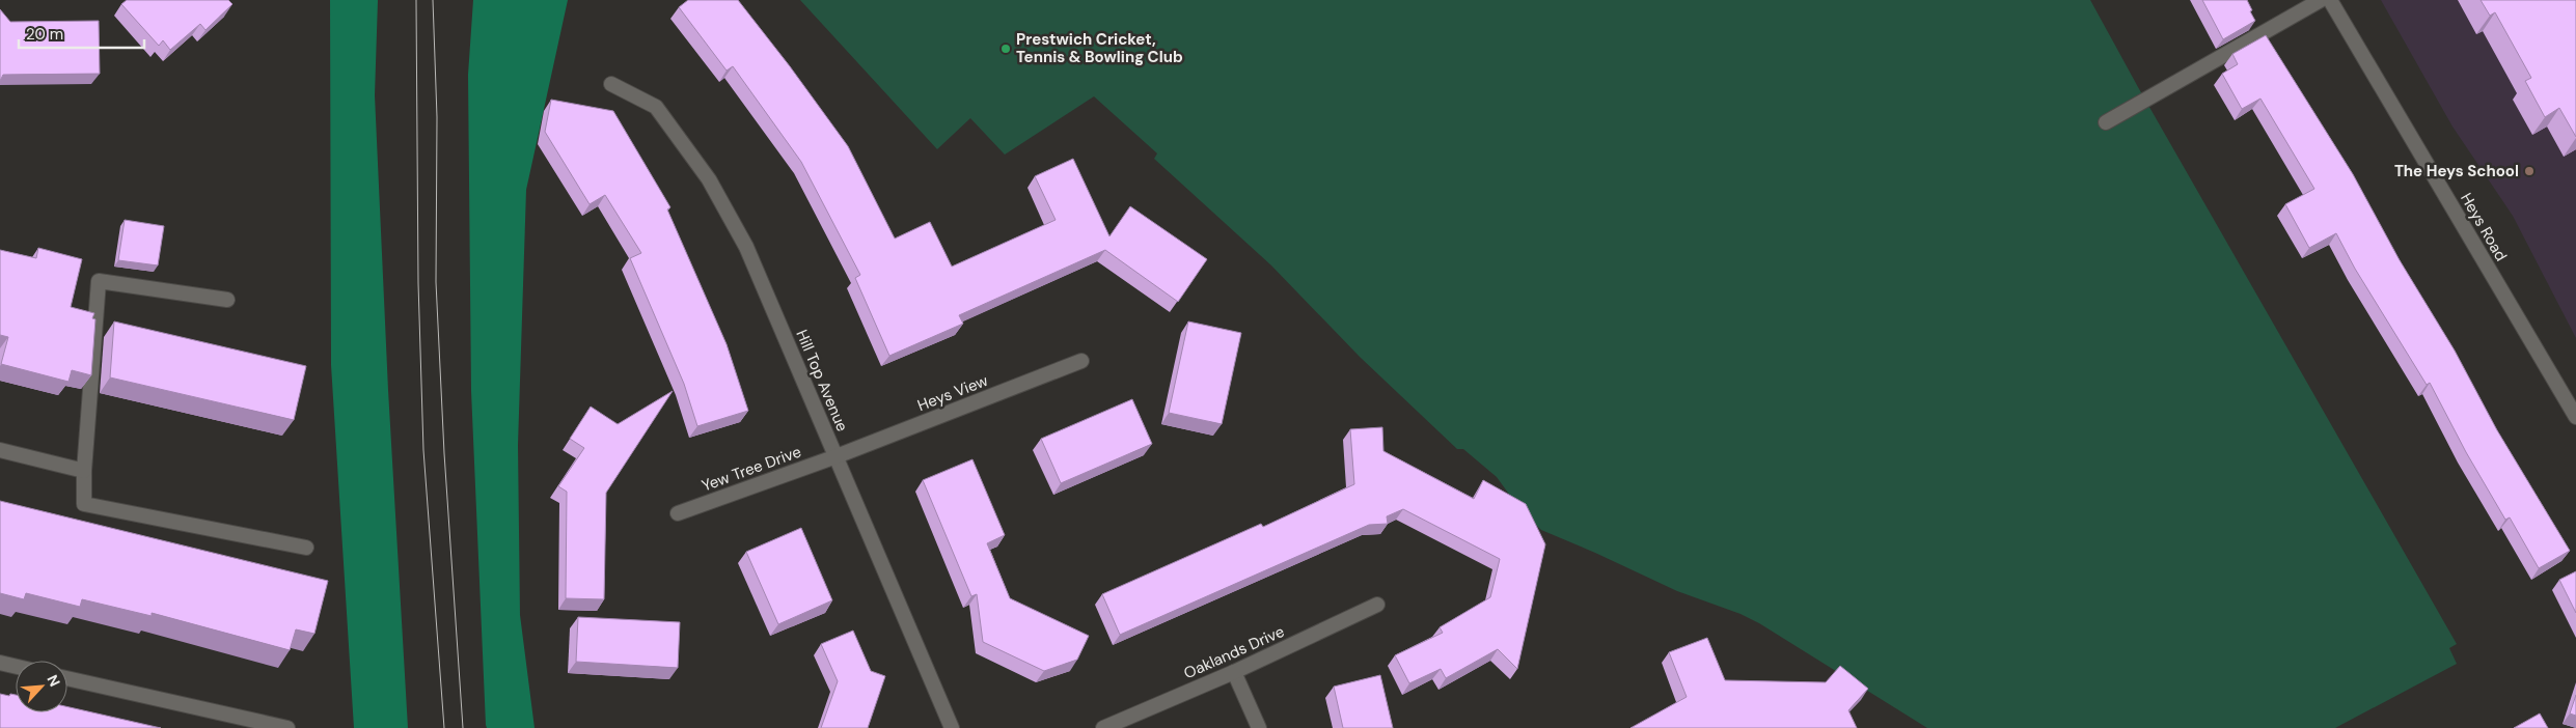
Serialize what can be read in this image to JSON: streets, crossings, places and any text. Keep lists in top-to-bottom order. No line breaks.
{"streets":{"street":["Heys Road","Hill Top Avenue","Heys View","Yew Tree Drive","Oaklands Drive"]},"crossings":[["Hill Top Avenue","Heys View"],["Hill Top Avenue","Yew Tree Drive"],["Heys View","Yew Tree Drive"]],"places":["Prestwich Cricket, Tennis & Bowling Club","The Heys School"],"scale_bar":"20 m","north":"top right"}
